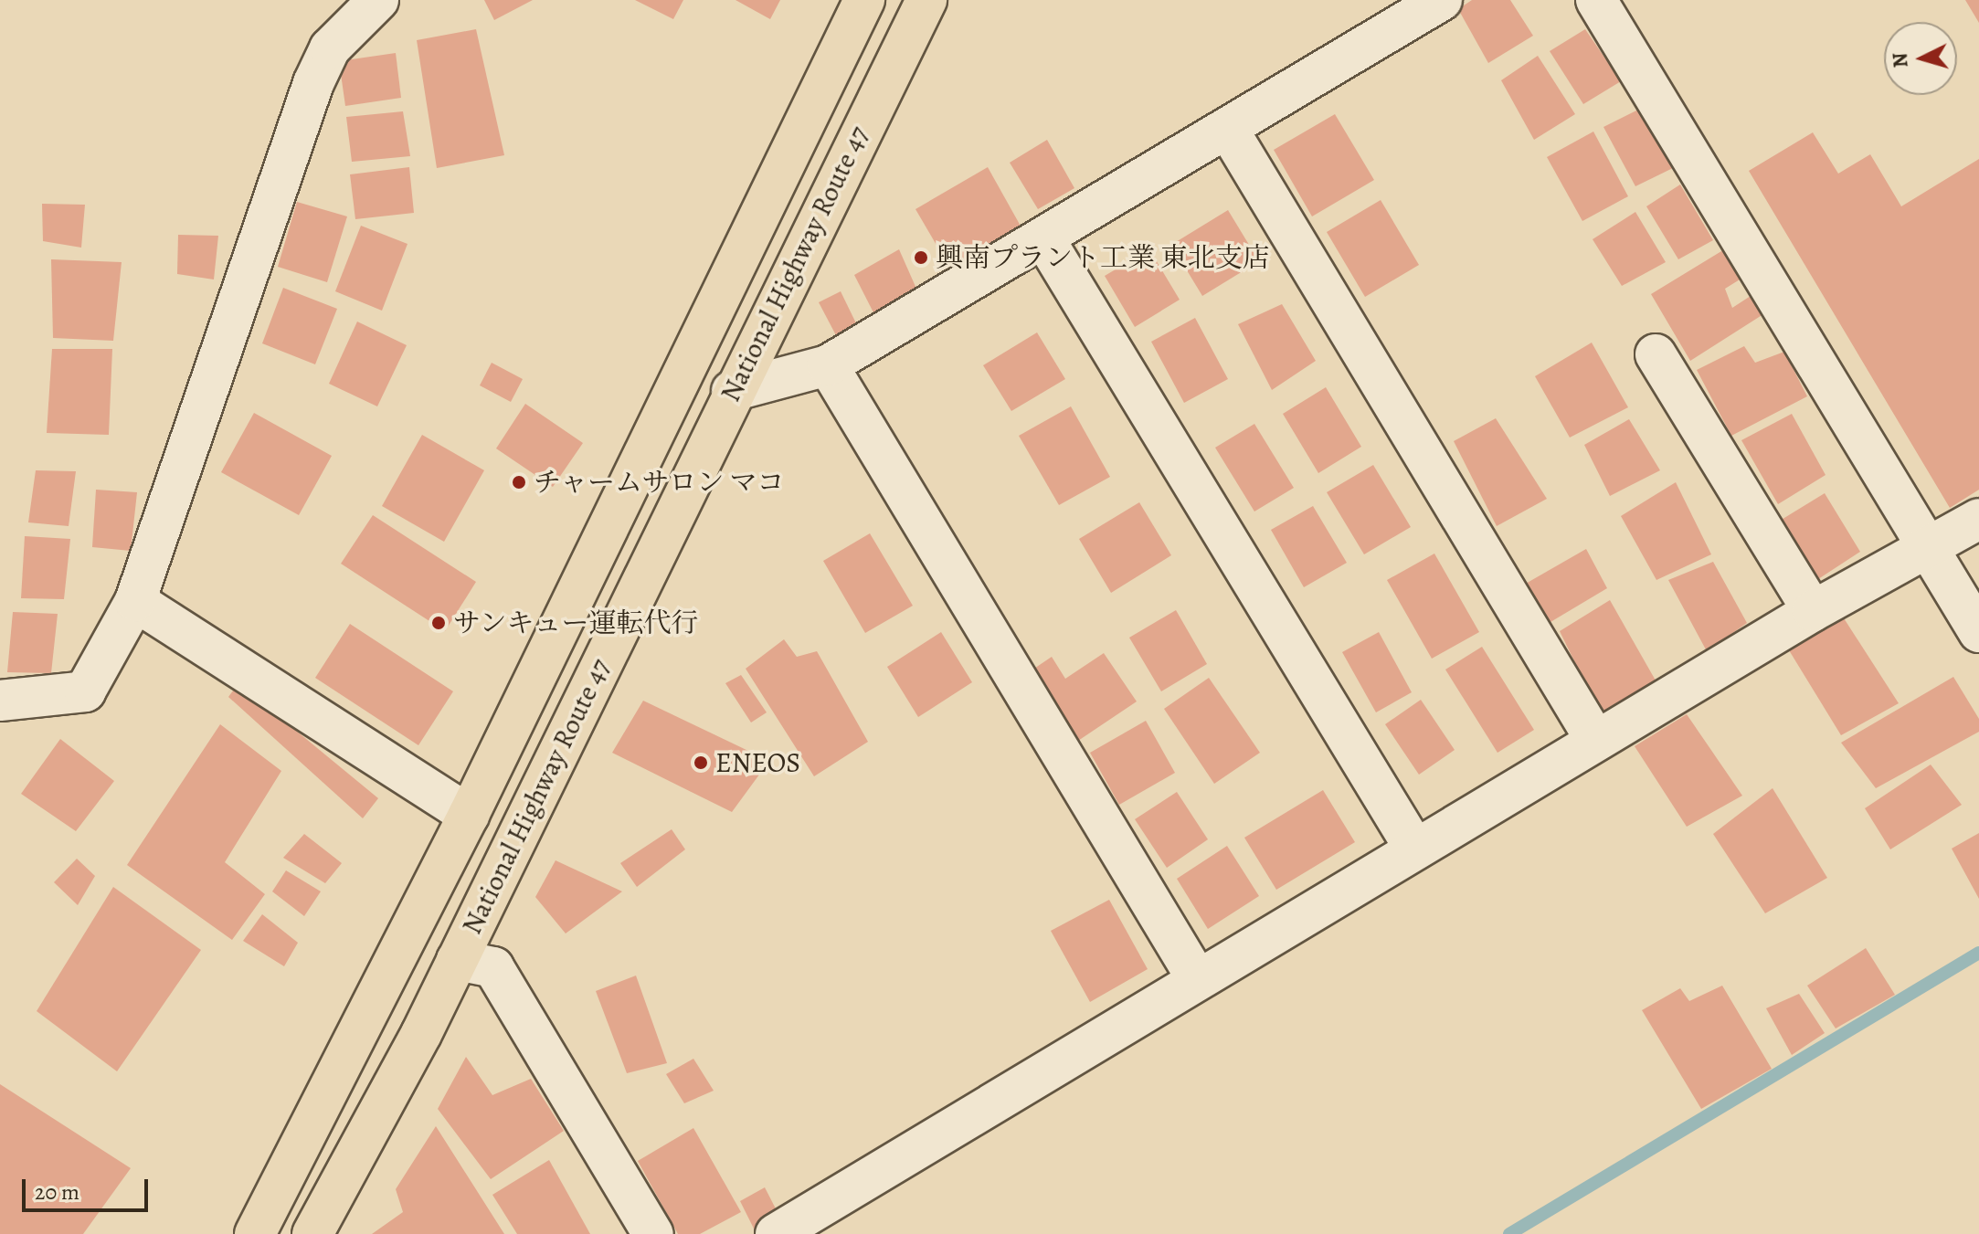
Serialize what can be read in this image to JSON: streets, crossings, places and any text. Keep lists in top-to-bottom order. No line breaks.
{"streets":{"highway":["National Highway Route 47"]},"places":["興南プラント工業 東北支店","チャームサロン マコ","サンキュー運転代行","ENEOS"],"scale_bar":"20 m","north":"left"}
